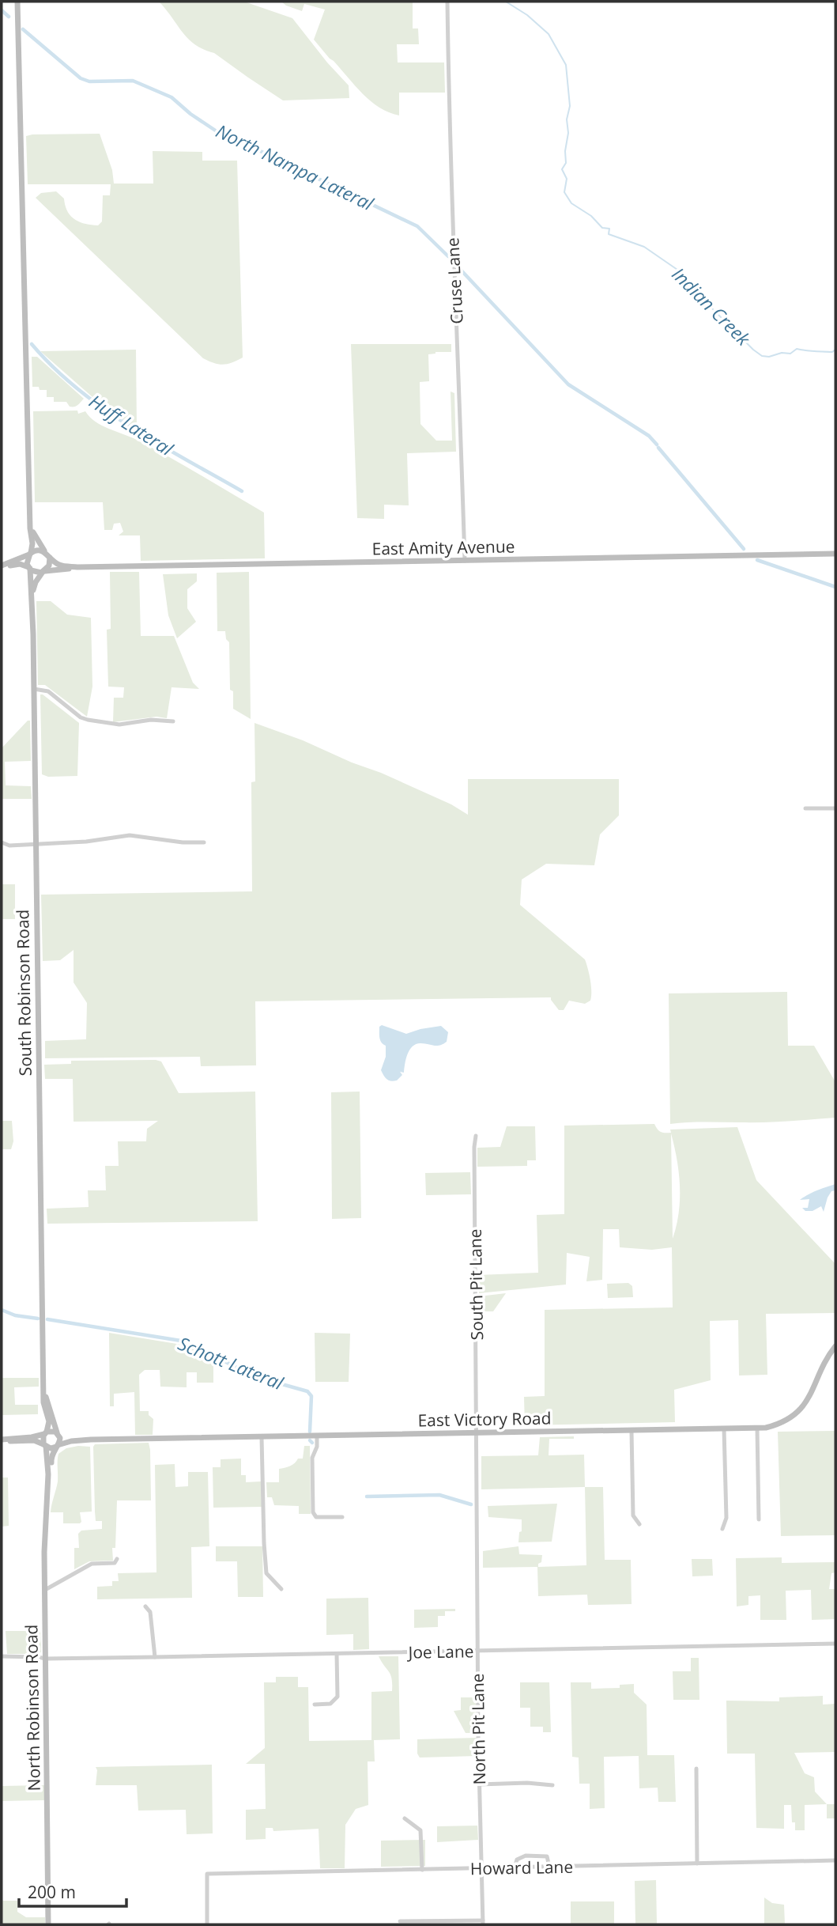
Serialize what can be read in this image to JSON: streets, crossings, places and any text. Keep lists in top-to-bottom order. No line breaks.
{"streets":{"street":["Cruse Lane","East Amity Avenue","South Robinson Road","South Pit Lane","East Victory Road","Joe Lane","North Robinson Road","North Pit Lane","Howard Lane"]},"crossings":[["Cruse Lane","East Amity Avenue"],["East Amity Avenue","South Robinson Road"],["South Robinson Road","East Victory Road"],["South Robinson Road","North Robinson Road"],["South Pit Lane","East Victory Road"],["South Pit Lane","North Pit Lane"],["East Victory Road","North Robinson Road"],["East Victory Road","North Pit Lane"],["Joe Lane","North Robinson Road"],["Joe Lane","North Pit Lane"],["North Pit Lane","Howard Lane"]],"water":["North Nampa Lateral","Indian Creek","Huff Lateral","Schott Lateral"],"scale_bar":"200 m"}
